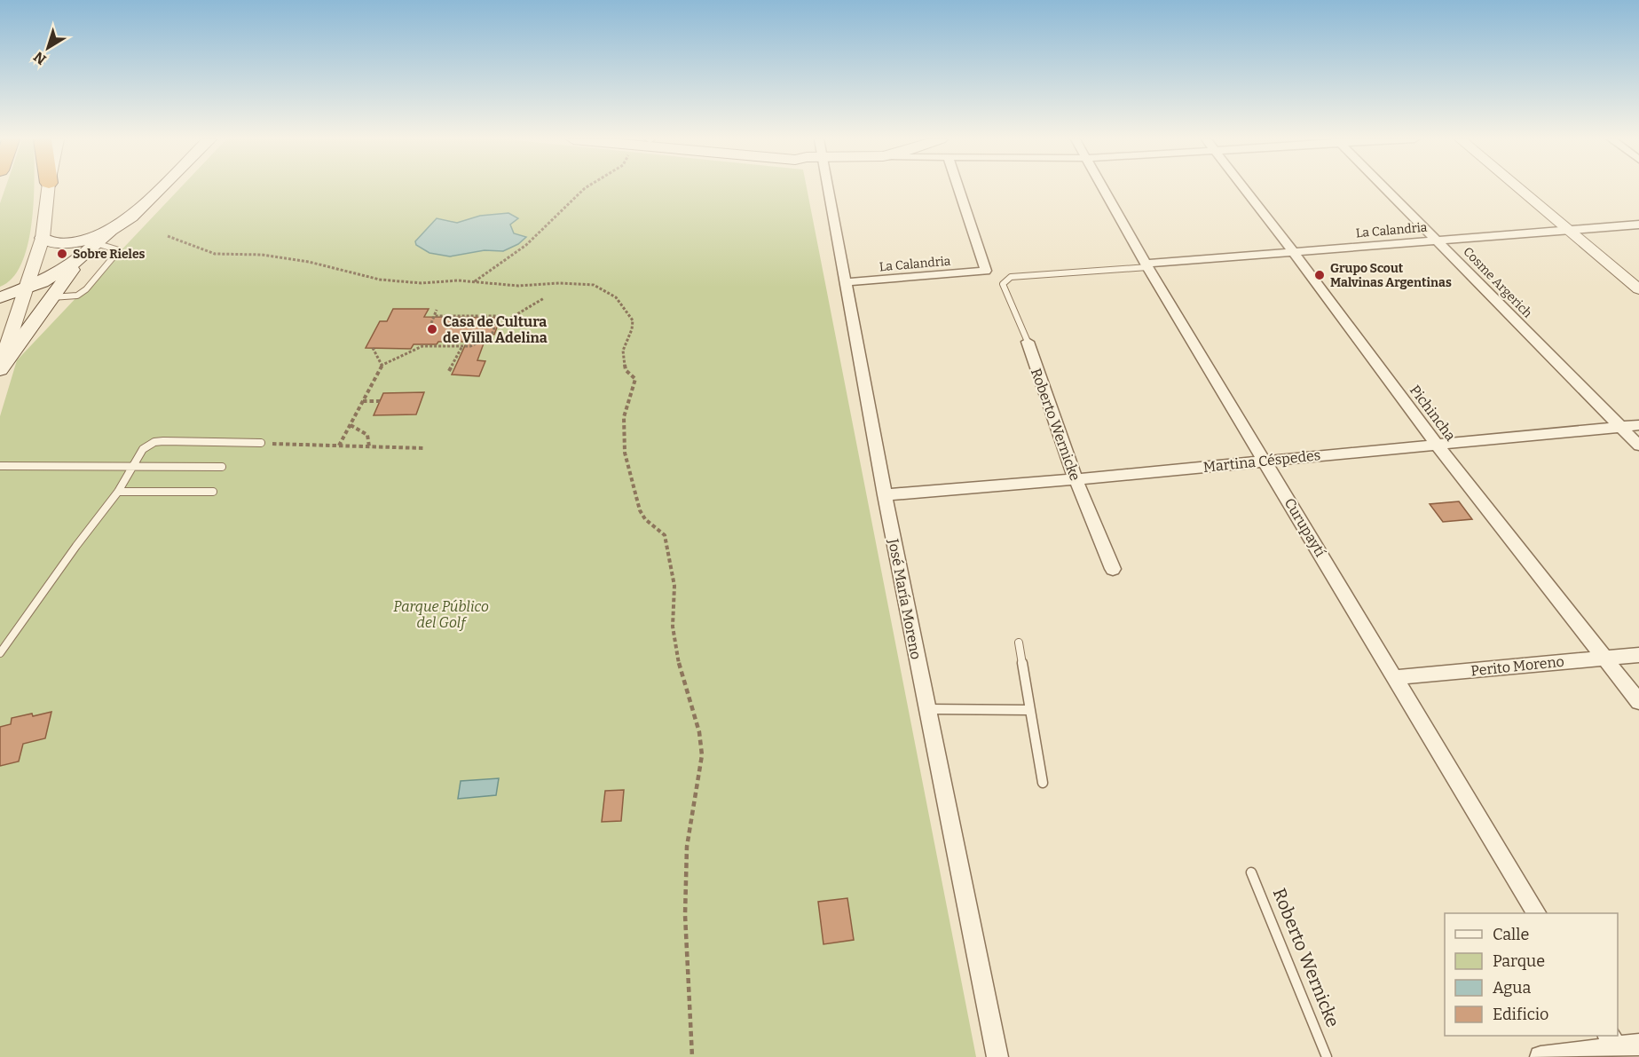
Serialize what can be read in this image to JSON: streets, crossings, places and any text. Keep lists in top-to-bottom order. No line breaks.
{"streets":{"street":["La Calandria","Cosme Argerich","Pichincha","Roberto Wernicke","Martina Céspedes","Curupaytí","José María Moreno","Perito Moreno"]},"crossings":[["La Calandria","Cosme Argerich"],["La Calandria","Pichincha"],["La Calandria","Roberto Wernicke"],["La Calandria","Curupaytí"],["La Calandria","José María Moreno"],["Cosme Argerich","Martina Céspedes"],["Pichincha","Martina Céspedes"],["Pichincha","Perito Moreno"],["Roberto Wernicke","Martina Céspedes"],["Martina Céspedes","Curupaytí"],["Martina Céspedes","José María Moreno"],["Curupaytí","Perito Moreno"]],"parks":["Parque Público del Golf"],"places":["Sobre Rieles","Grupo Scout Malvinas Argentinas","Casa de Cultura de Villa Adelina"],"legend":["Calle","Parque","Agua","Edificio"],"north":"bottom left"}
